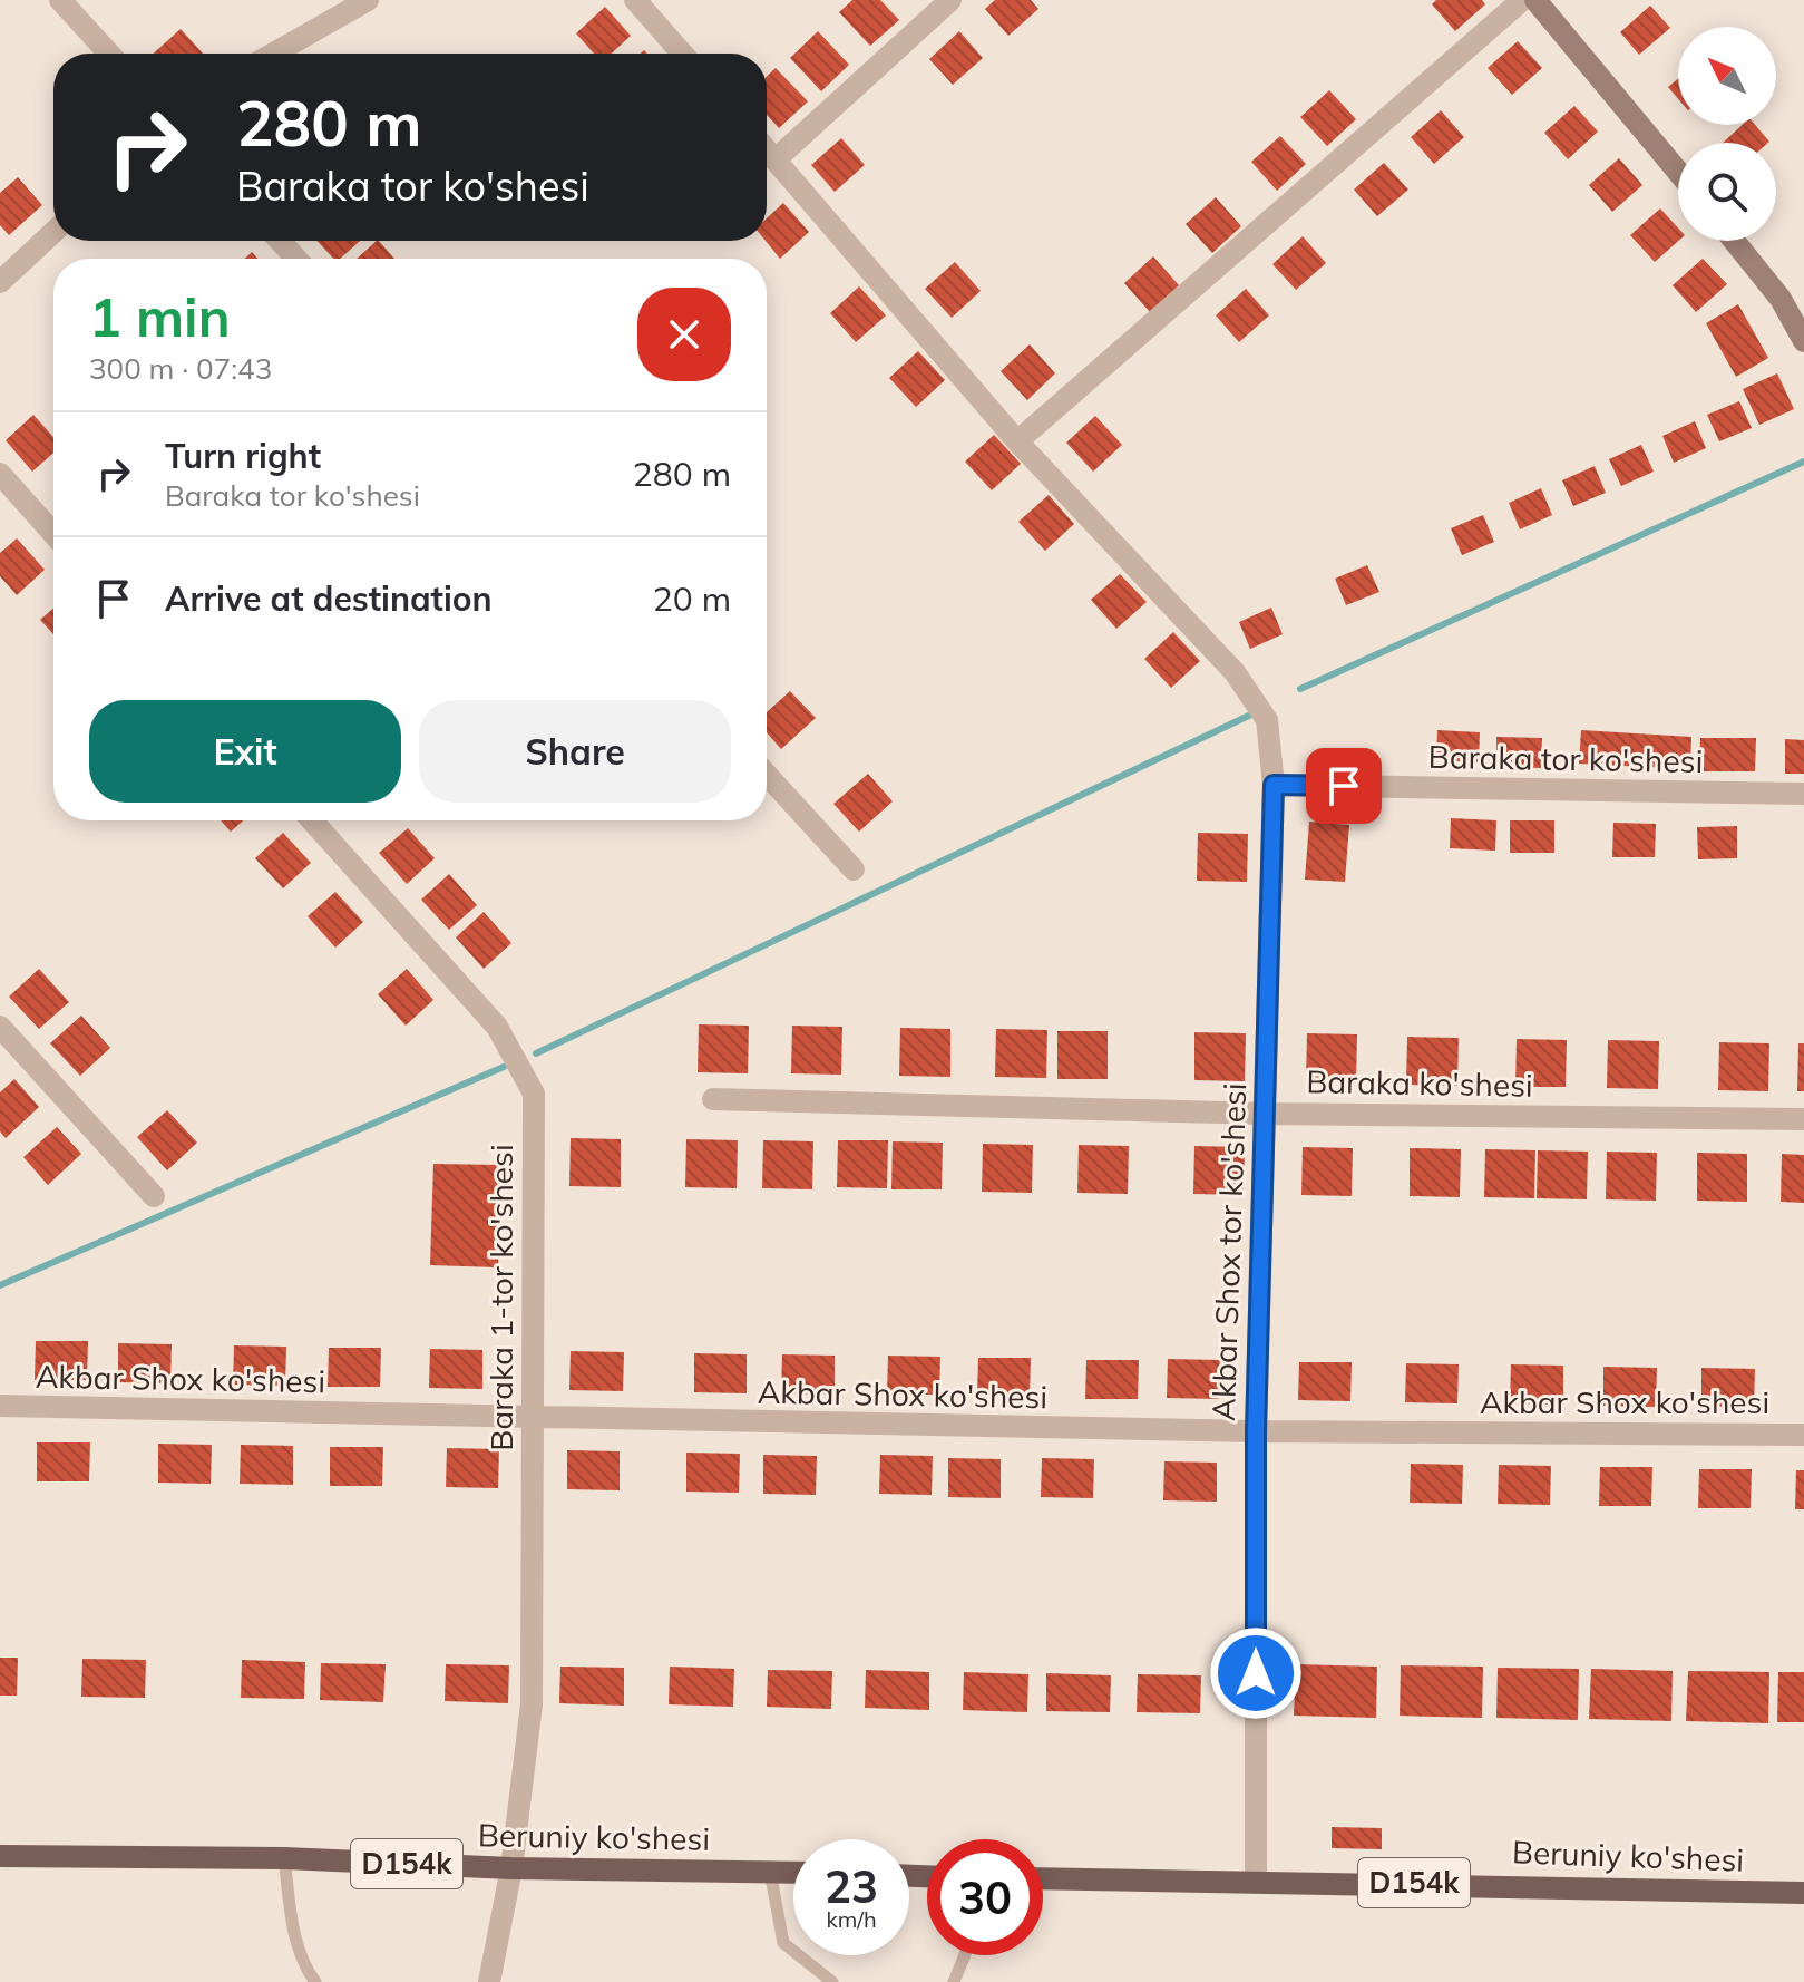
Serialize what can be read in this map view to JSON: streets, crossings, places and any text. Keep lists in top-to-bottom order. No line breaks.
{"streets":{"main road":["Beruniy ko'shesi","D154k"],"street":["Baraka tor ko'shesi","Baraka ko'shesi","Akbar Shox tor ko'shesi","Baraka 1-tor ko'shesi","Akbar Shox ko'shesi"]},"crossings":[["Baraka tor ko'shesi","Akbar Shox tor ko'shesi"],["Baraka ko'shesi","Akbar Shox tor ko'shesi"],["Akbar Shox tor ko'shesi","Akbar Shox ko'shesi"],["Akbar Shox tor ko'shesi","Beruniy ko'shesi"],["Baraka 1-tor ko'shesi","Akbar Shox ko'shesi"],["Baraka 1-tor ko'shesi","Beruniy ko'shesi"]],"north":"top left","page":{"turn":["280 m","Baraka tor ko'shesi"],"heading":["1 min","300 m · 07:43"],"list":[{"name":"Turn right","note":"Baraka tor ko'shesi","value":"280 m"},{"name":"Arrive at destination","value":"20 m"}],"buttons":["Exit","Share"],"speed":"23 km/h","limit":"30"}}
